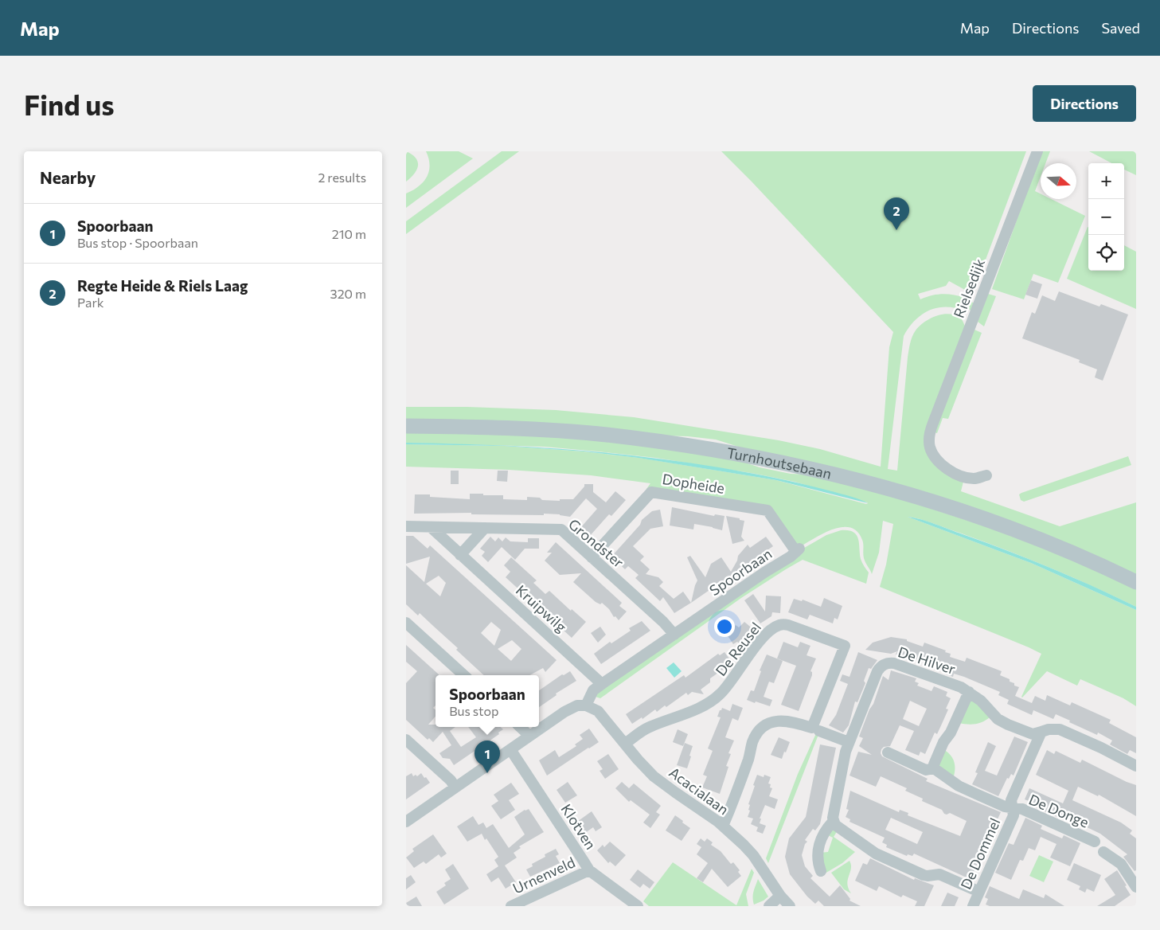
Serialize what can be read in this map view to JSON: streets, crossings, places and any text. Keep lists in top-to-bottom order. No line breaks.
{"streets":{"main road":["Turnhoutsebaan"],"street":["Rielsedijk","Dopheide","Grondster","Spoorbaan","Kruipwilg","De Reusel","De Hilver","Acacialaan","De Donge","Klotven","De Dommel","Urnenveld"]},"crossings":[["Dopheide","Grondster"],["Dopheide","Spoorbaan"],["Grondster","Spoorbaan"],["Grondster","Kruipwilg"],["Spoorbaan","Kruipwilg"],["Spoorbaan","Acacialaan"],["De Reusel","Acacialaan"],["De Hilver","De Dommel"],["De Donge","De Dommel"],["Klotven","Urnenveld"]],"north":"right","page":{"header":"Map","nav":["Map","Directions","Saved"],"buttons":"Directions","title":"Find us","heading":["Nearby","2 results"],"map_buttons":["+","−"],"pins":["2","1"],"list":[{"mark":"1","name":"Spoorbaan","note":"Bus stop · Spoorbaan","value":"210 m"},{"mark":"2","name":"Regte Heide & Riels Laag","note":"Park","value":"320 m"}],"popup":["Spoorbaan","Bus stop"]}}
